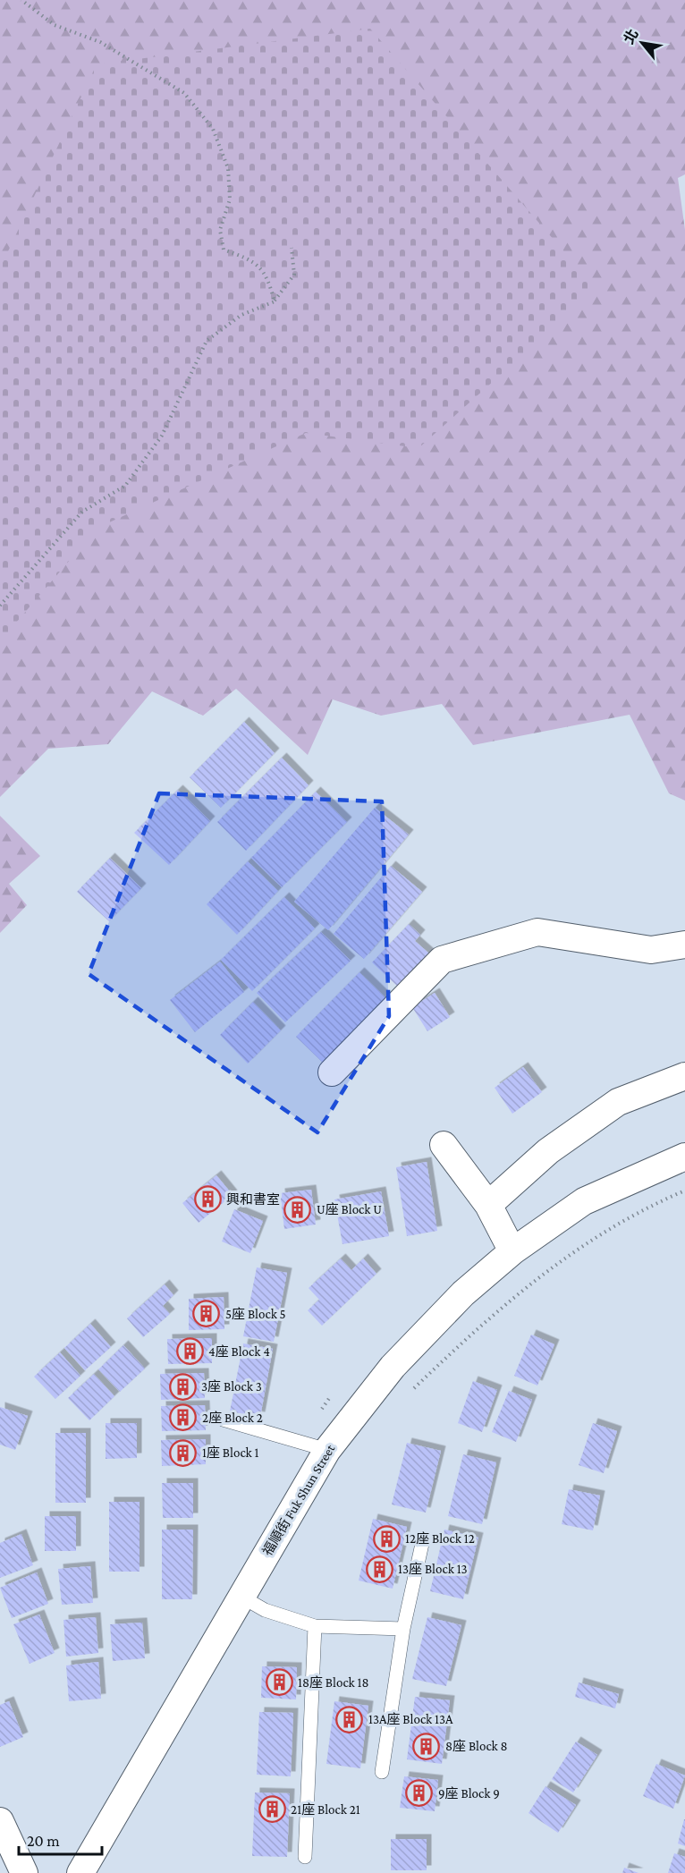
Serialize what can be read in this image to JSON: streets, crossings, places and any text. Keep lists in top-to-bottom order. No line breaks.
{"streets":{"street":["福順街 Fuk Shun Street"]},"places":{"building":["興和書室","U座 Block U","5座 Block 5","4座 Block 4","3座 Block 3","2座 Block 2","1座 Block 1","12座 Block 12","13座 Block 13","18座 Block 18","13A座 Block 13A","8座 Block 8","9座 Block 9","21座 Block 21"]},"scale_bar":"20 m","north":"top left"}
